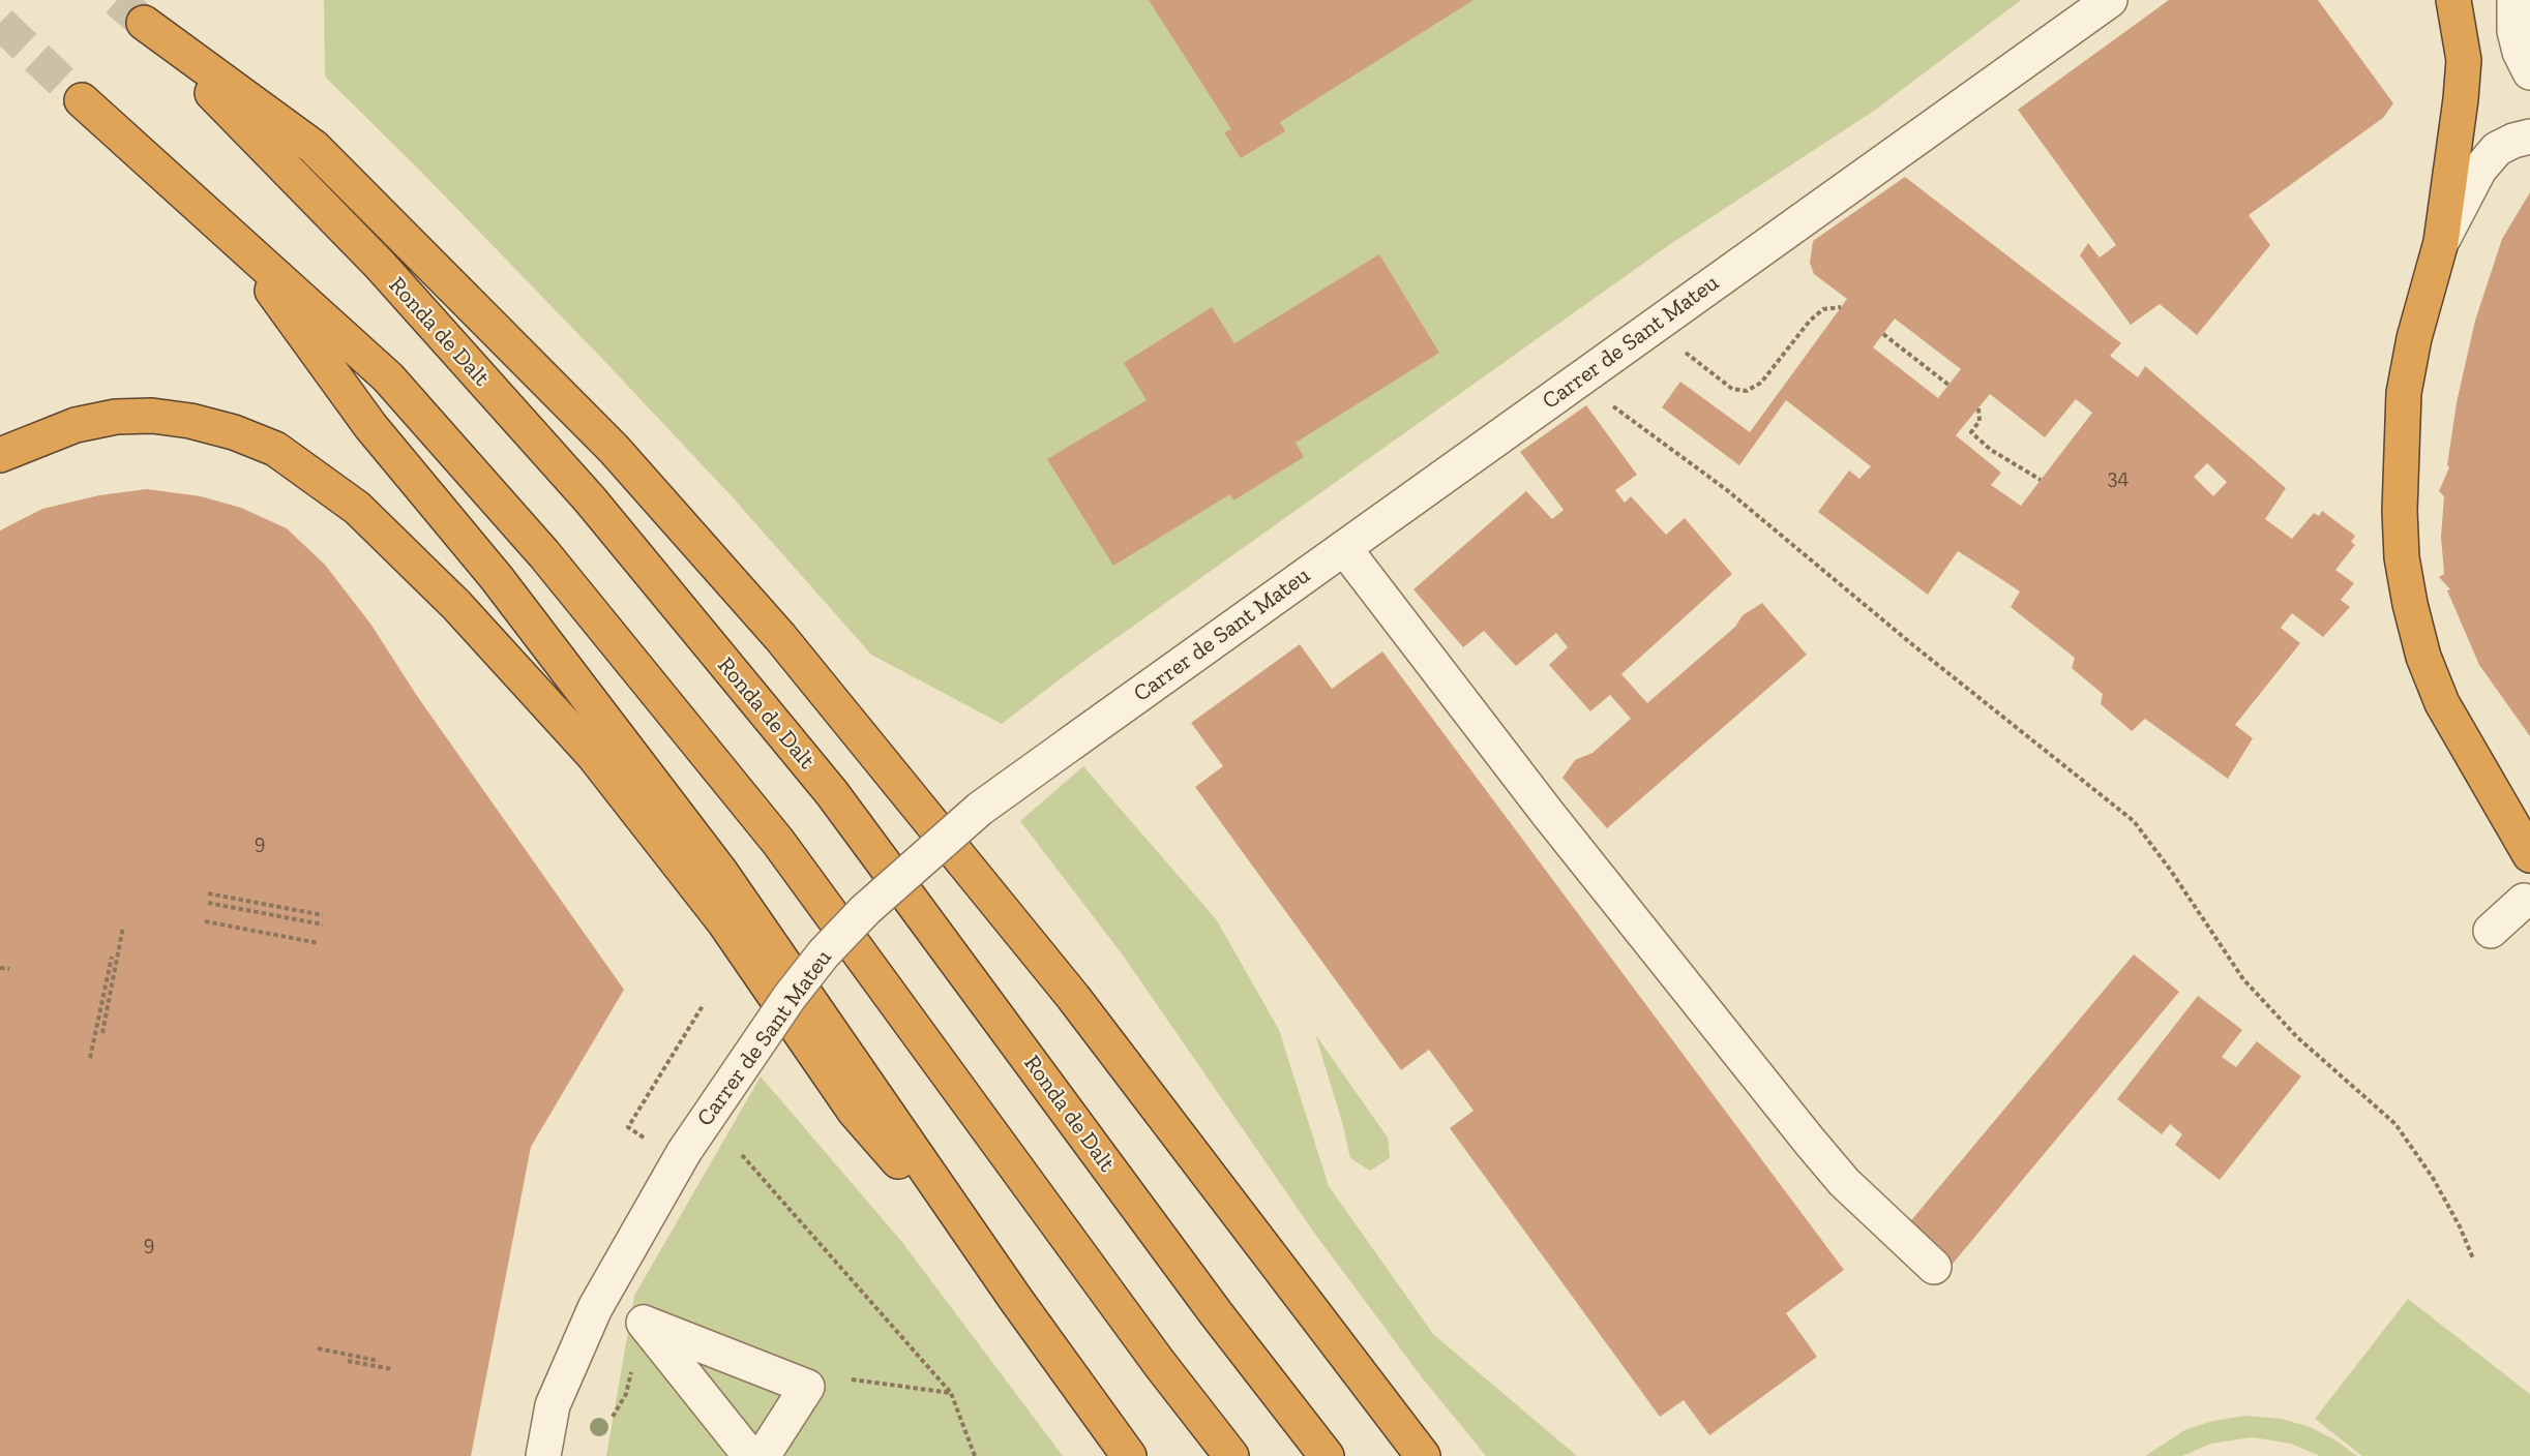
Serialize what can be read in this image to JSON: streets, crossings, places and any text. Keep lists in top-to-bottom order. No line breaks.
{"streets":{"highway":["Ronda de Dalt"],"street":["Carrer de Sant Mateu"]},"house_numbers":["34","9","9"]}
